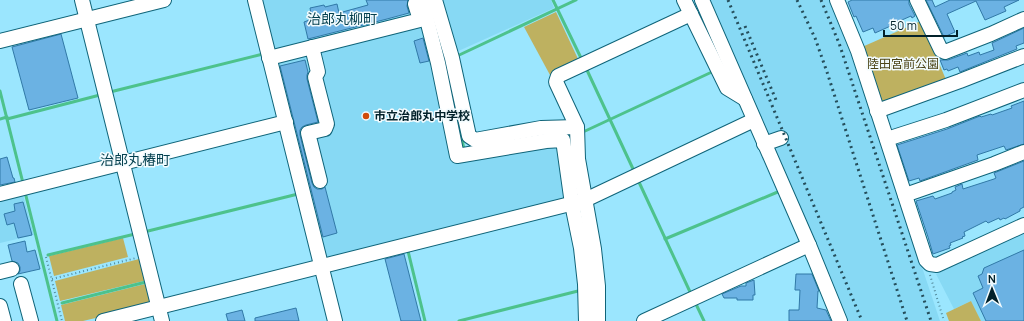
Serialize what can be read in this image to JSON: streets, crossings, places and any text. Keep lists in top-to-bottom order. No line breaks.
{"districts":["治郎丸柳町","治郎丸椿町"],"parks":["陸田宮前公園"],"places":["市立治郎丸中学校"],"scale_bar":"50 m","north":"top"}
